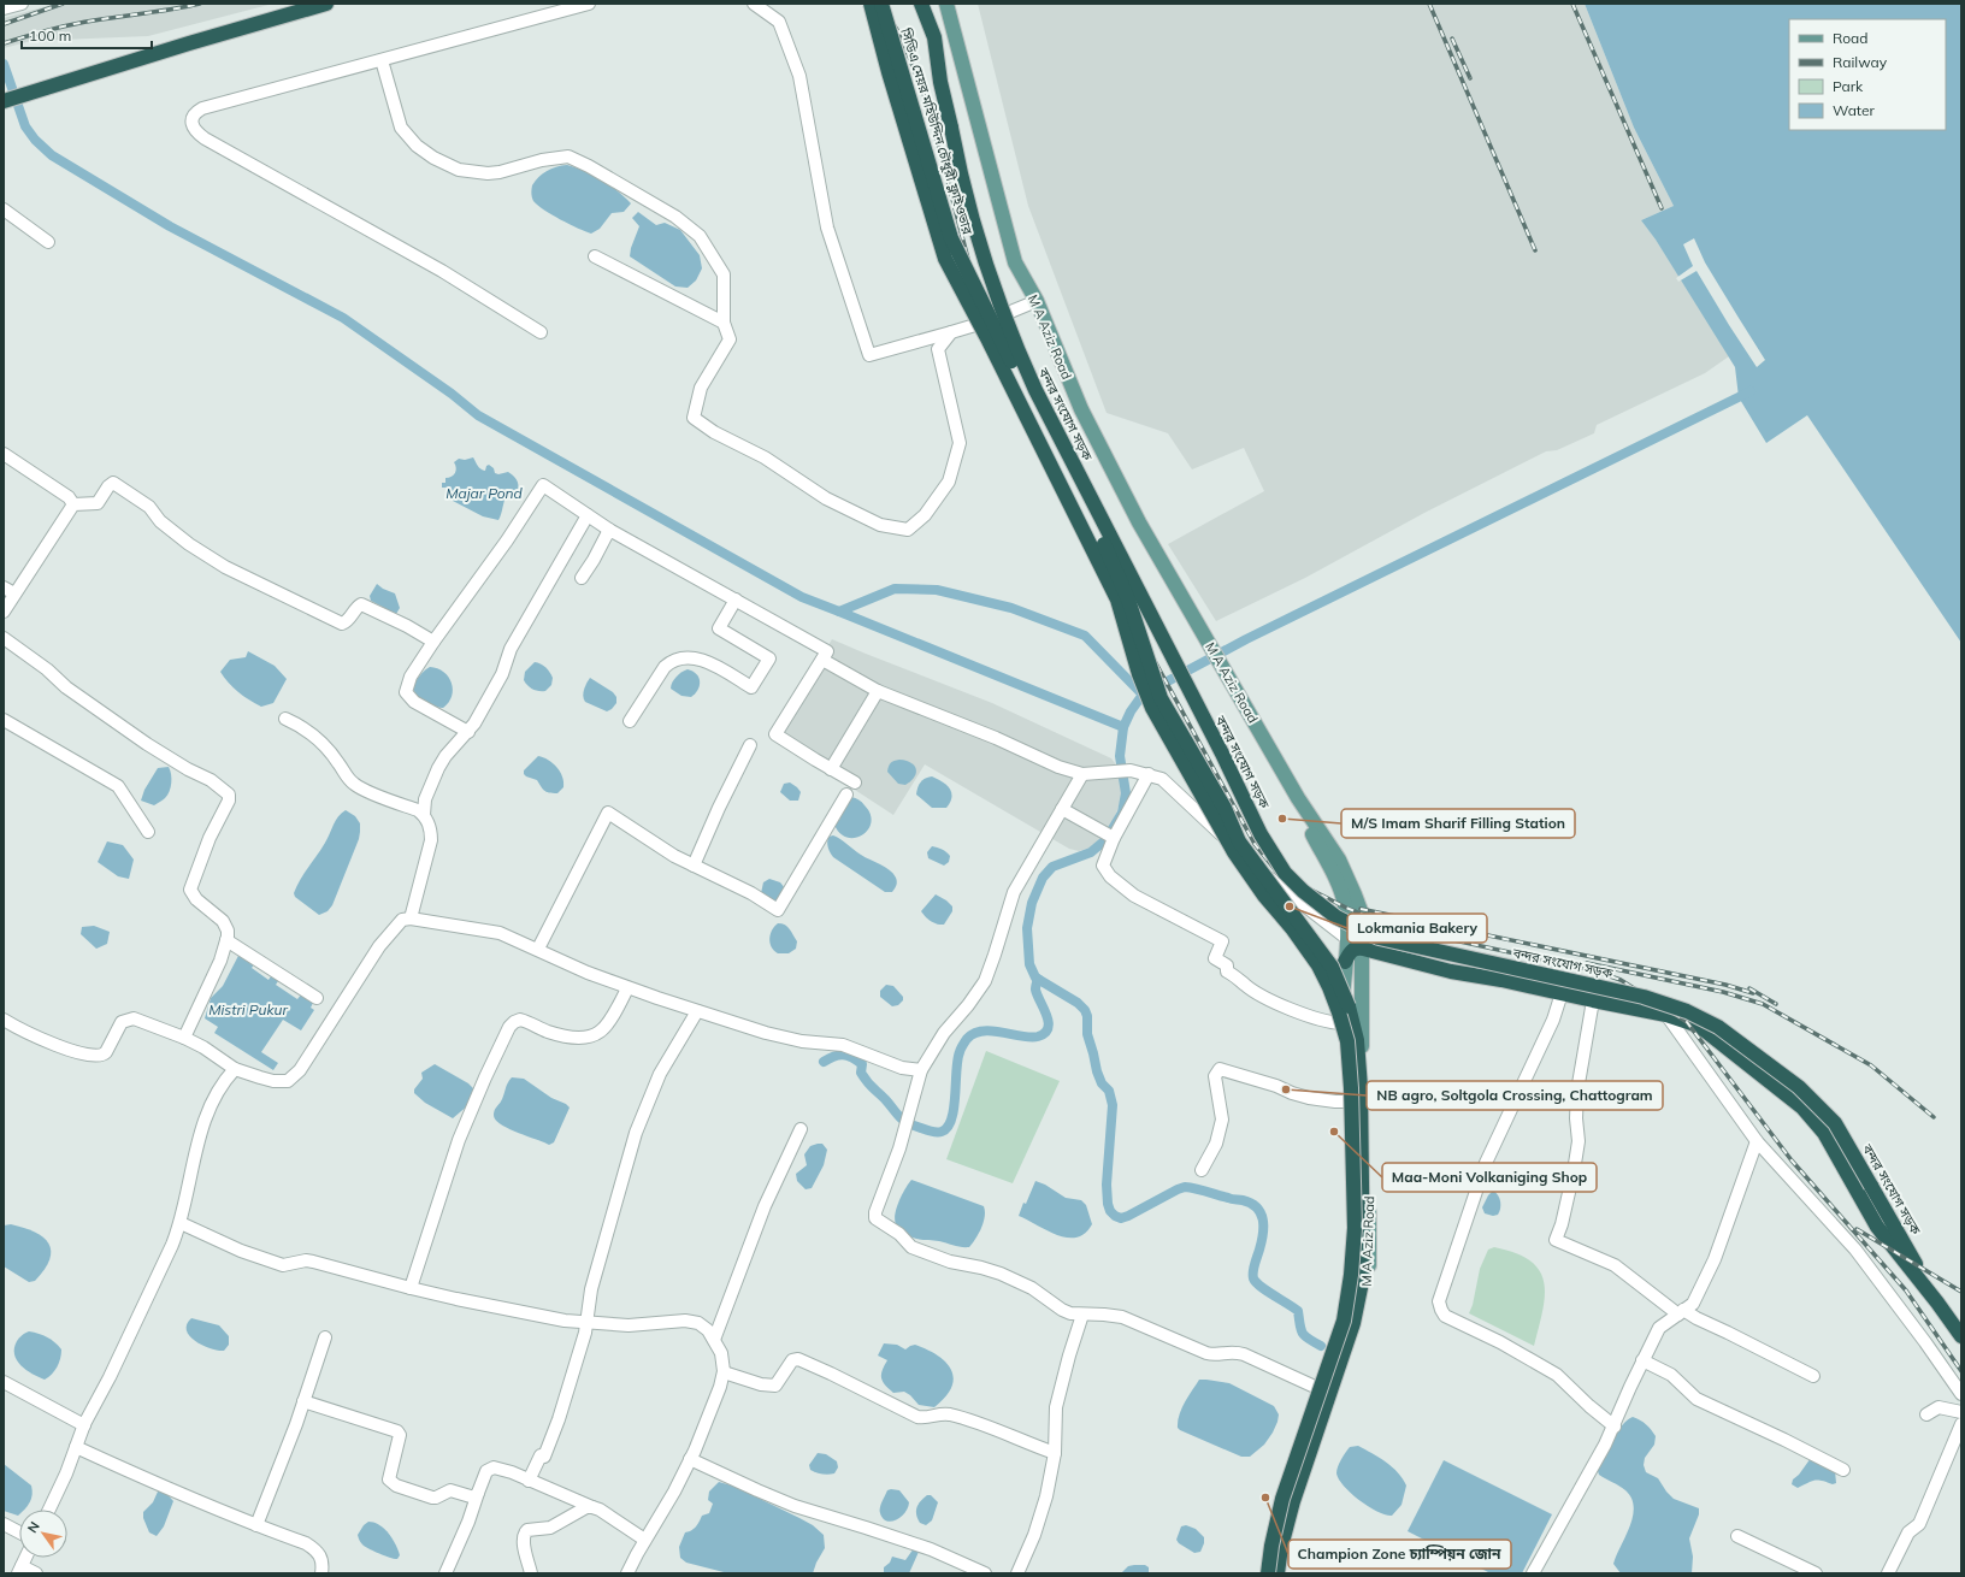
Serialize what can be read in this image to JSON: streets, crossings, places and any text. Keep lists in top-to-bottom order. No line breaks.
{"streets":{"highway":["সিডিএ মেয়র মহিউদ্দিন চৌধুরী ফ্লাইওভার","বন্দর সংযোগ সড়ক"],"main road":["M A Aziz Road"]},"water":["Majar Pond","Mistri Pukur"],"places":["M/S Imam Sharif Filling Station","Lokmania Bakery","NB agro, Soltgola Crossing, Chattogram","Maa-Moni Volkaniging Shop","Champion Zone চ্যাম্পিয়ন জোন"],"legend":["Road","Railway","Park","Water"],"scale_bar":"100 m","north":"top left"}
